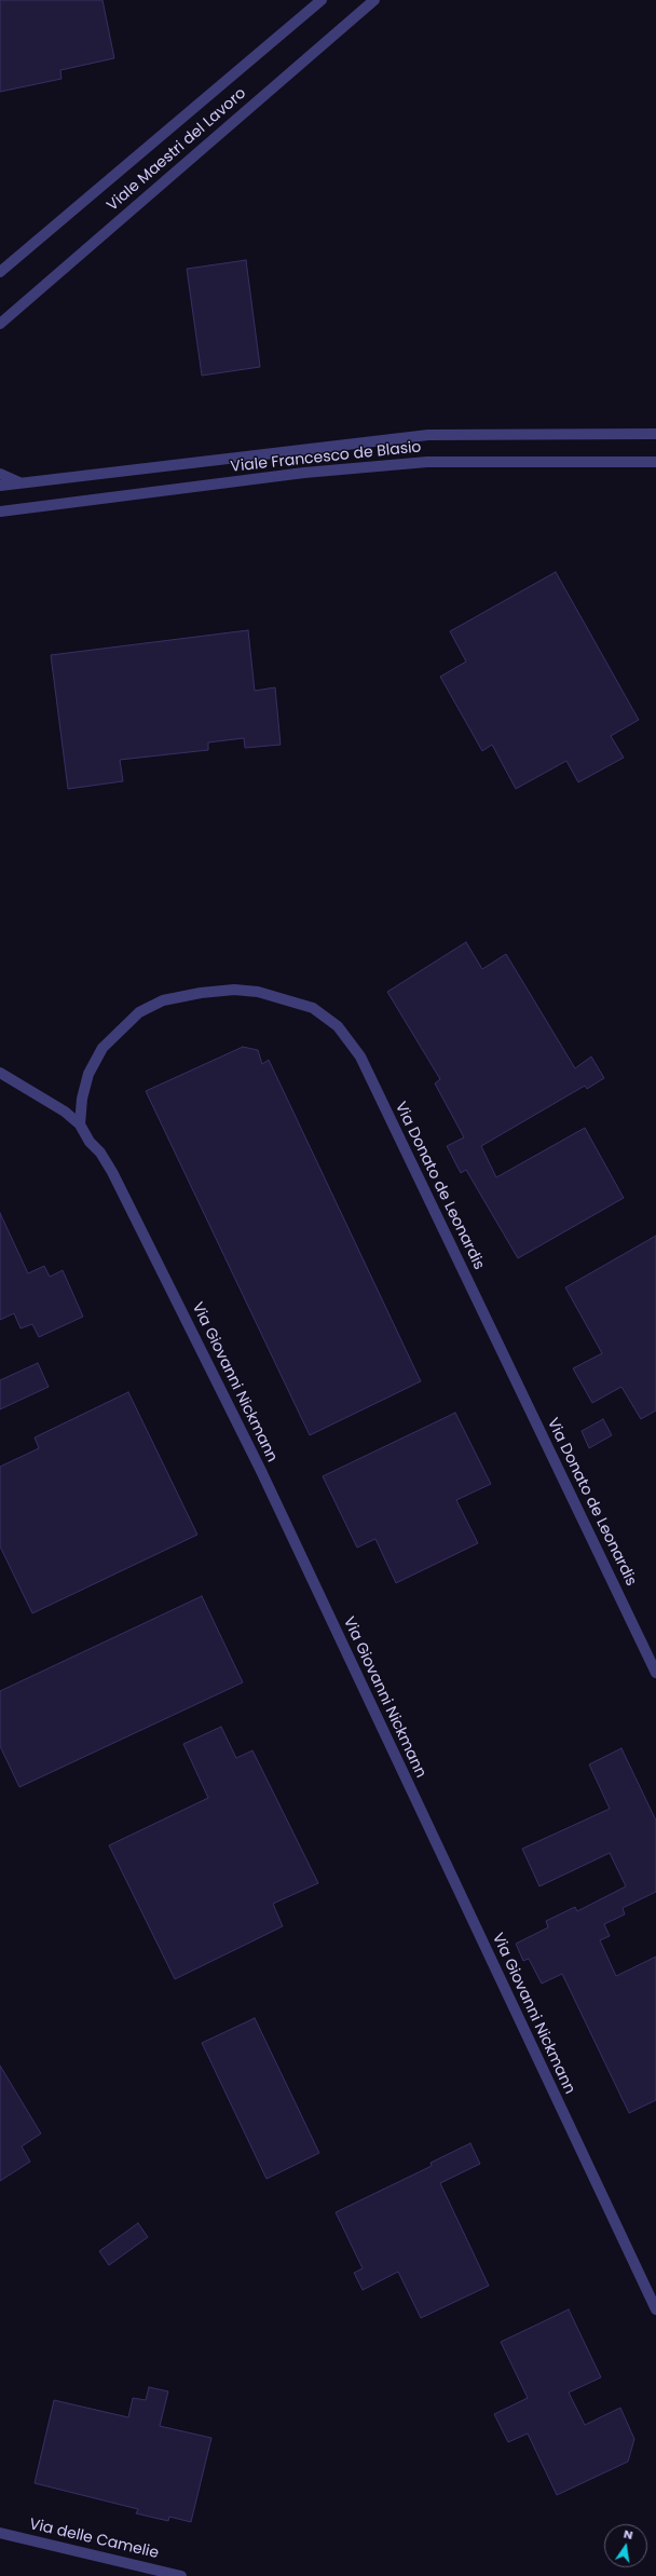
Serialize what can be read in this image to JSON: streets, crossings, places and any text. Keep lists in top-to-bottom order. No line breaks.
{"streets":{"street":["Viale Maestri del Lavoro","Viale Francesco de Blasio","Via Donato de Leonardis","Via Giovanni Nickmann","Via delle Camelie"]},"crossings":[["Via Donato de Leonardis","Via Giovanni Nickmann"]],"north":"top"}
